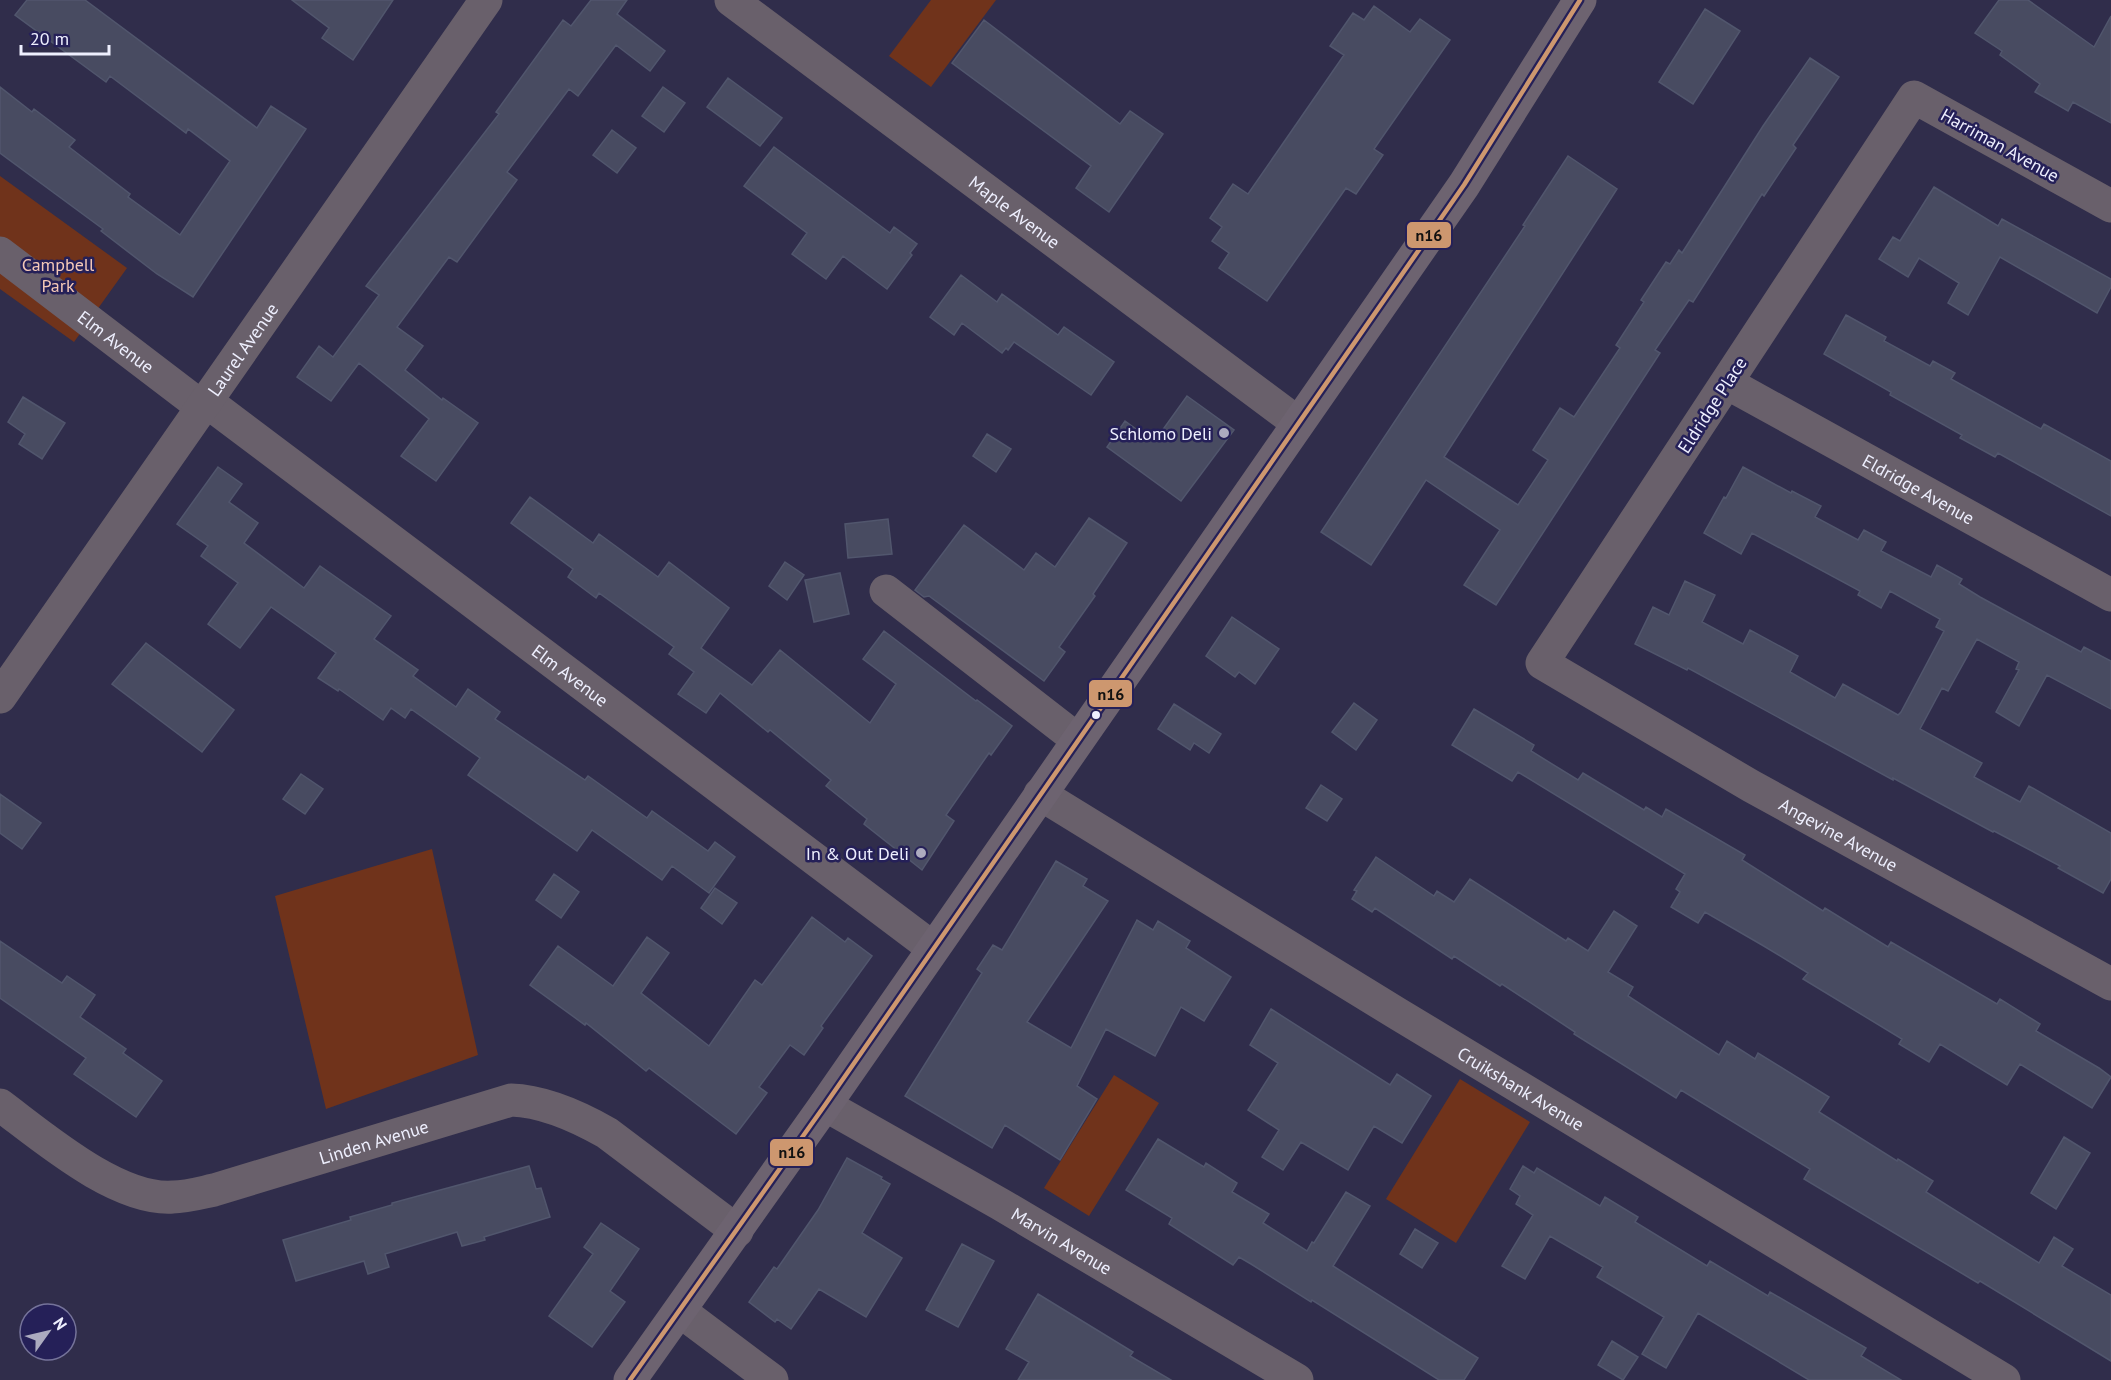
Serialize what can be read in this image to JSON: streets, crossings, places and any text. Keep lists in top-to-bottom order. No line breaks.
{"streets":{"street":["Harriman Avenue","Maple Avenue","Elm Avenue","Laurel Avenue","Eldridge Place","Eldridge Avenue","Angevine Avenue","Cruikshank Avenue","Linden Avenue","Marvin Avenue"]},"crossings":[["Harriman Avenue","Eldridge Place"],["Elm Avenue","Laurel Avenue"],["Eldridge Place","Eldridge Avenue"],["Eldridge Place","Angevine Avenue"]],"parks":["Campbell Park"],"places":["Schlomo Deli","In & Out Deli"],"lines":["transit line n16"],"scale_bar":"20 m","north":"top right"}
